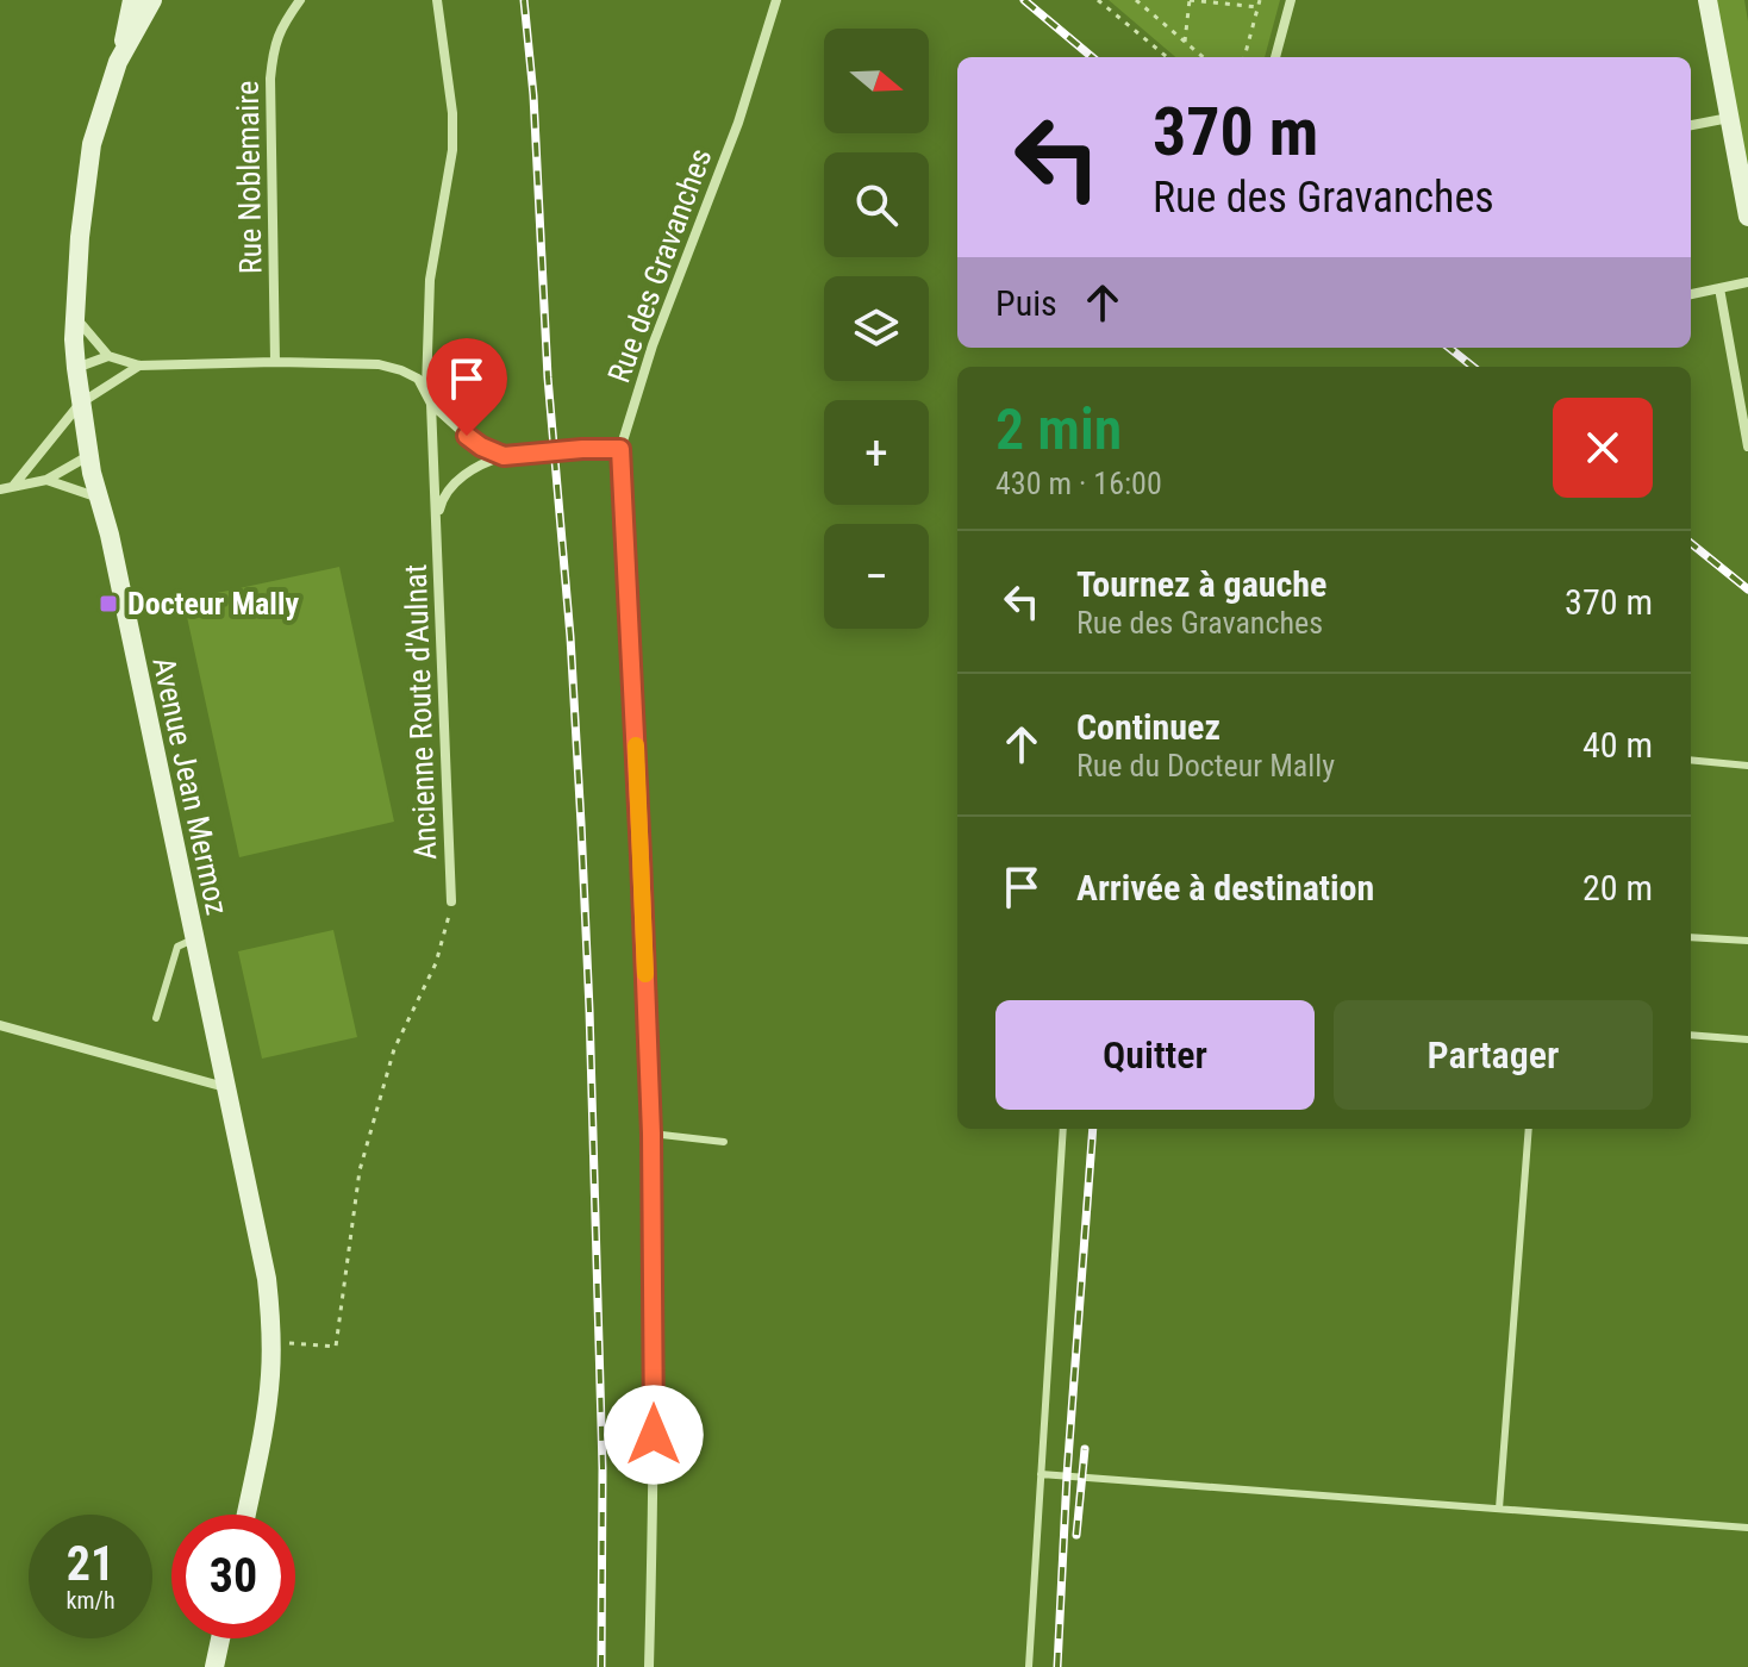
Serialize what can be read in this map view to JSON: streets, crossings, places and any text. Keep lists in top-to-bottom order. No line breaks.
{"streets":{"main road":["Avenue Jean Mermoz"],"street":["Rue Noblemaire","Rue des Gravanches","Ancienne Route d'Aulnat"]},"places":{"transit":["Docteur Mally"]},"north":"right","page":{"map_buttons":["+","−"],"turn":["370 m","Rue des Gravanches"],"then":"Puis","heading":["2 min","430 m · 16:00"],"list":[{"name":"Tournez à gauche","note":"Rue des Gravanches","value":"370 m"},{"name":"Continuez","note":"Rue du Docteur Mally","value":"40 m"},{"name":"Arrivée à destination","value":"20 m"}],"buttons":["Quitter","Partager"],"speed":"21 km/h","limit":"30"}}
